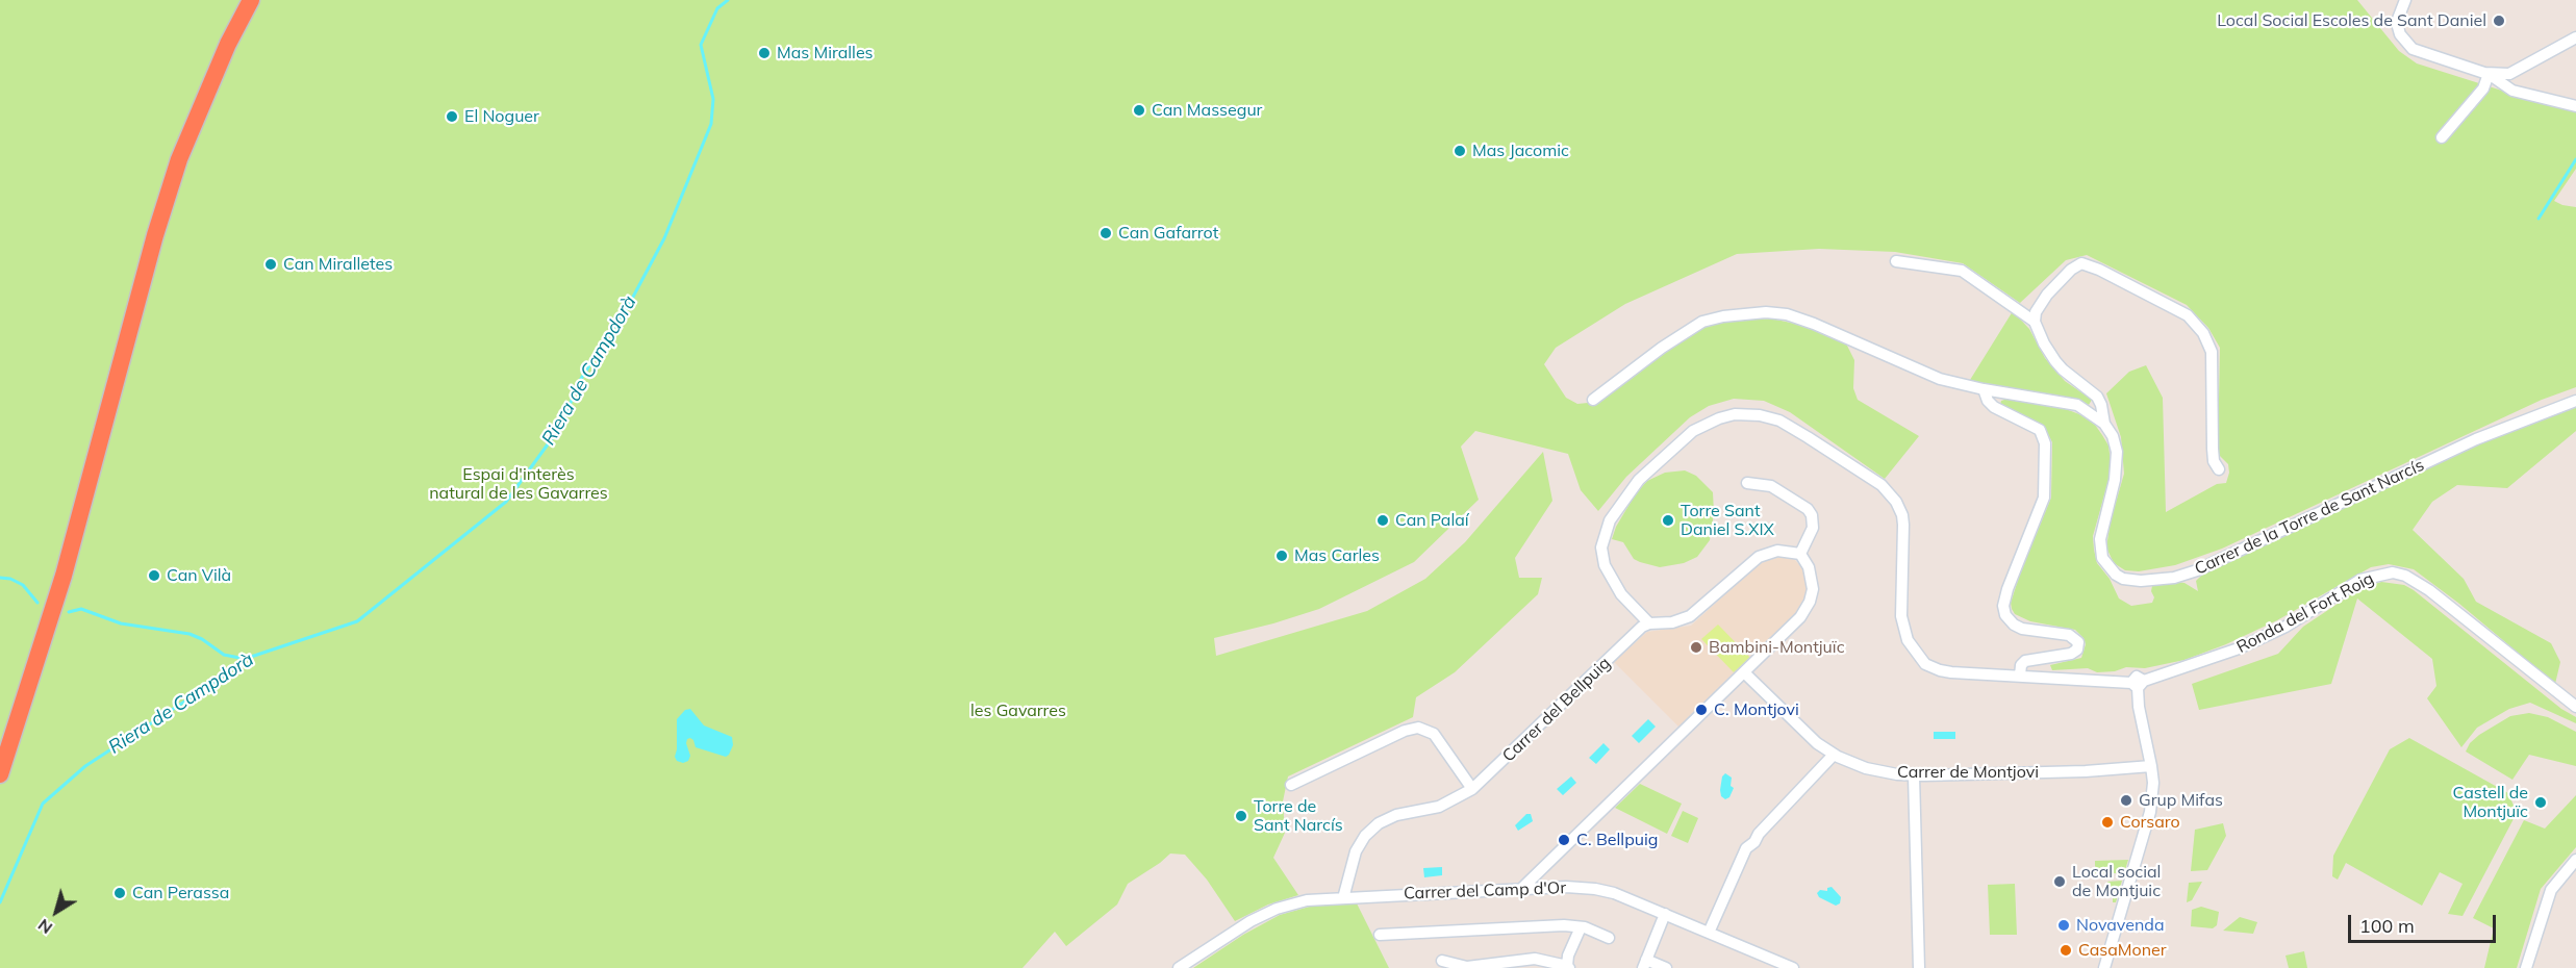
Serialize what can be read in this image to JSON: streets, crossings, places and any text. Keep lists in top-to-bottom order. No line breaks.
{"streets":{"street":["Carrer de la Torre de Sant Narcís","Ronda del Fort Roig","Carrer del Bellpuig","Carrer de Montjovi","Carrer del Camp d'Or"]},"crossings":[["Carrer del Bellpuig","Carrer del Camp d'Or"]],"water":["Riera de Campdorà"],"parks":["Espai d'interès natural de les Gavarres","les Gavarres"],"places":["Local Social Escoles de Sant Daniel","Mas Miralles","Can Massegur","El Noguer","Mas Jacomic","Can Gafarrot","Can Miralletes","Can Palaí","Torre Sant Daniel S.XIX","Mas Carles","Can Vilà","Bambini-Montjuïc","C. Montjovi","Grup Mifas","Castell de Montjuïc","Torre de Sant Narcís","Corsaro","C. Bellpuig","Local social de Montjuic","Can Perassa","Novavenda","CasaMoner"],"scale_bar":"100 m","north":"bottom left"}
